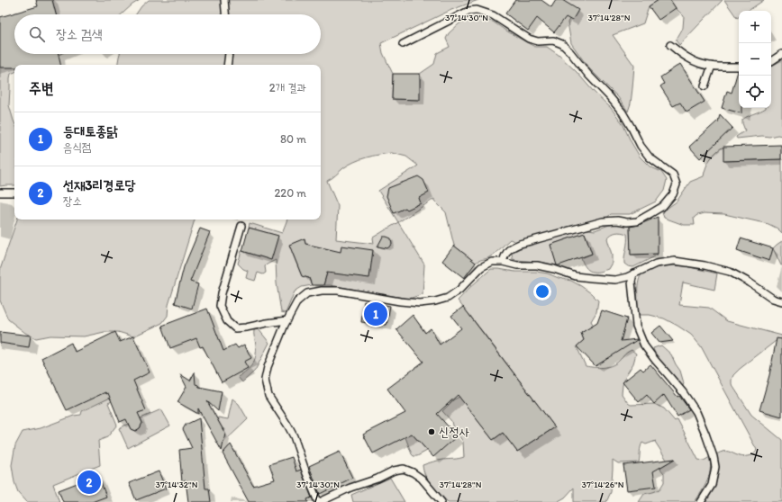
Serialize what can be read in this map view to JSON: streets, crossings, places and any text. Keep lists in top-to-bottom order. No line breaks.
{"places":["신정사"],"page":{"map_buttons":["+","−"],"search":"장소 검색","heading":["주변","2개 결과"],"list":[{"mark":"1","name":"등대토종닭","note":"음식점","value":"80 m"},{"mark":"2","name":"선재3리경로당","note":"장소","value":"220 m"}],"pins":["1","2"]},"coordinates":["37°14'30\"N","37°14'28\"N","37°14'32\"N","37°14'26\"N"]}
